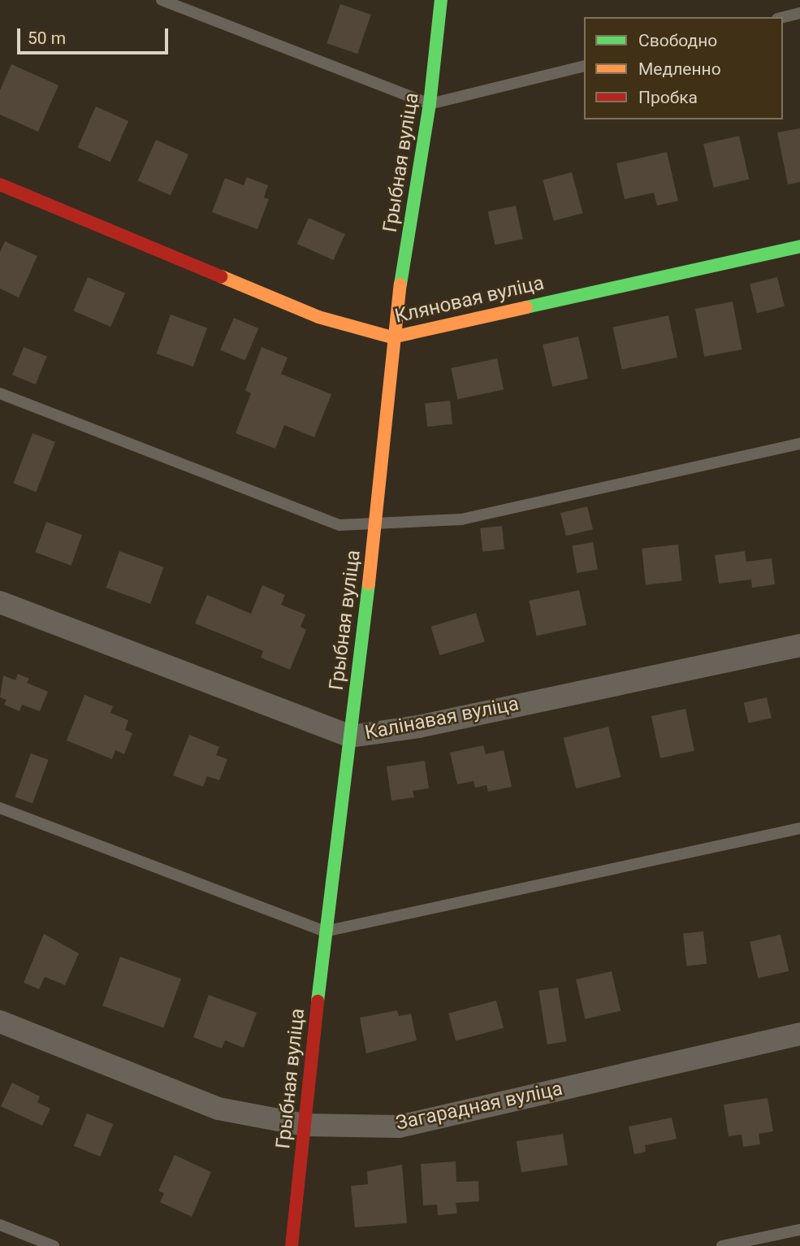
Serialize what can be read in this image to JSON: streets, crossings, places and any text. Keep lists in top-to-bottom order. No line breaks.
{"streets":{"street":["Грыбная вуліца","Кляновая вуліца","Калінавая вуліца","Загарадная вуліца"]},"crossings":[["Грыбная вуліца","Кляновая вуліца"],["Грыбная вуліца","Калінавая вуліца"],["Грыбная вуліца","Загарадная вуліца"]],"legend":["Свободно","Медленно","Пробка"],"scale_bar":"50 m"}
